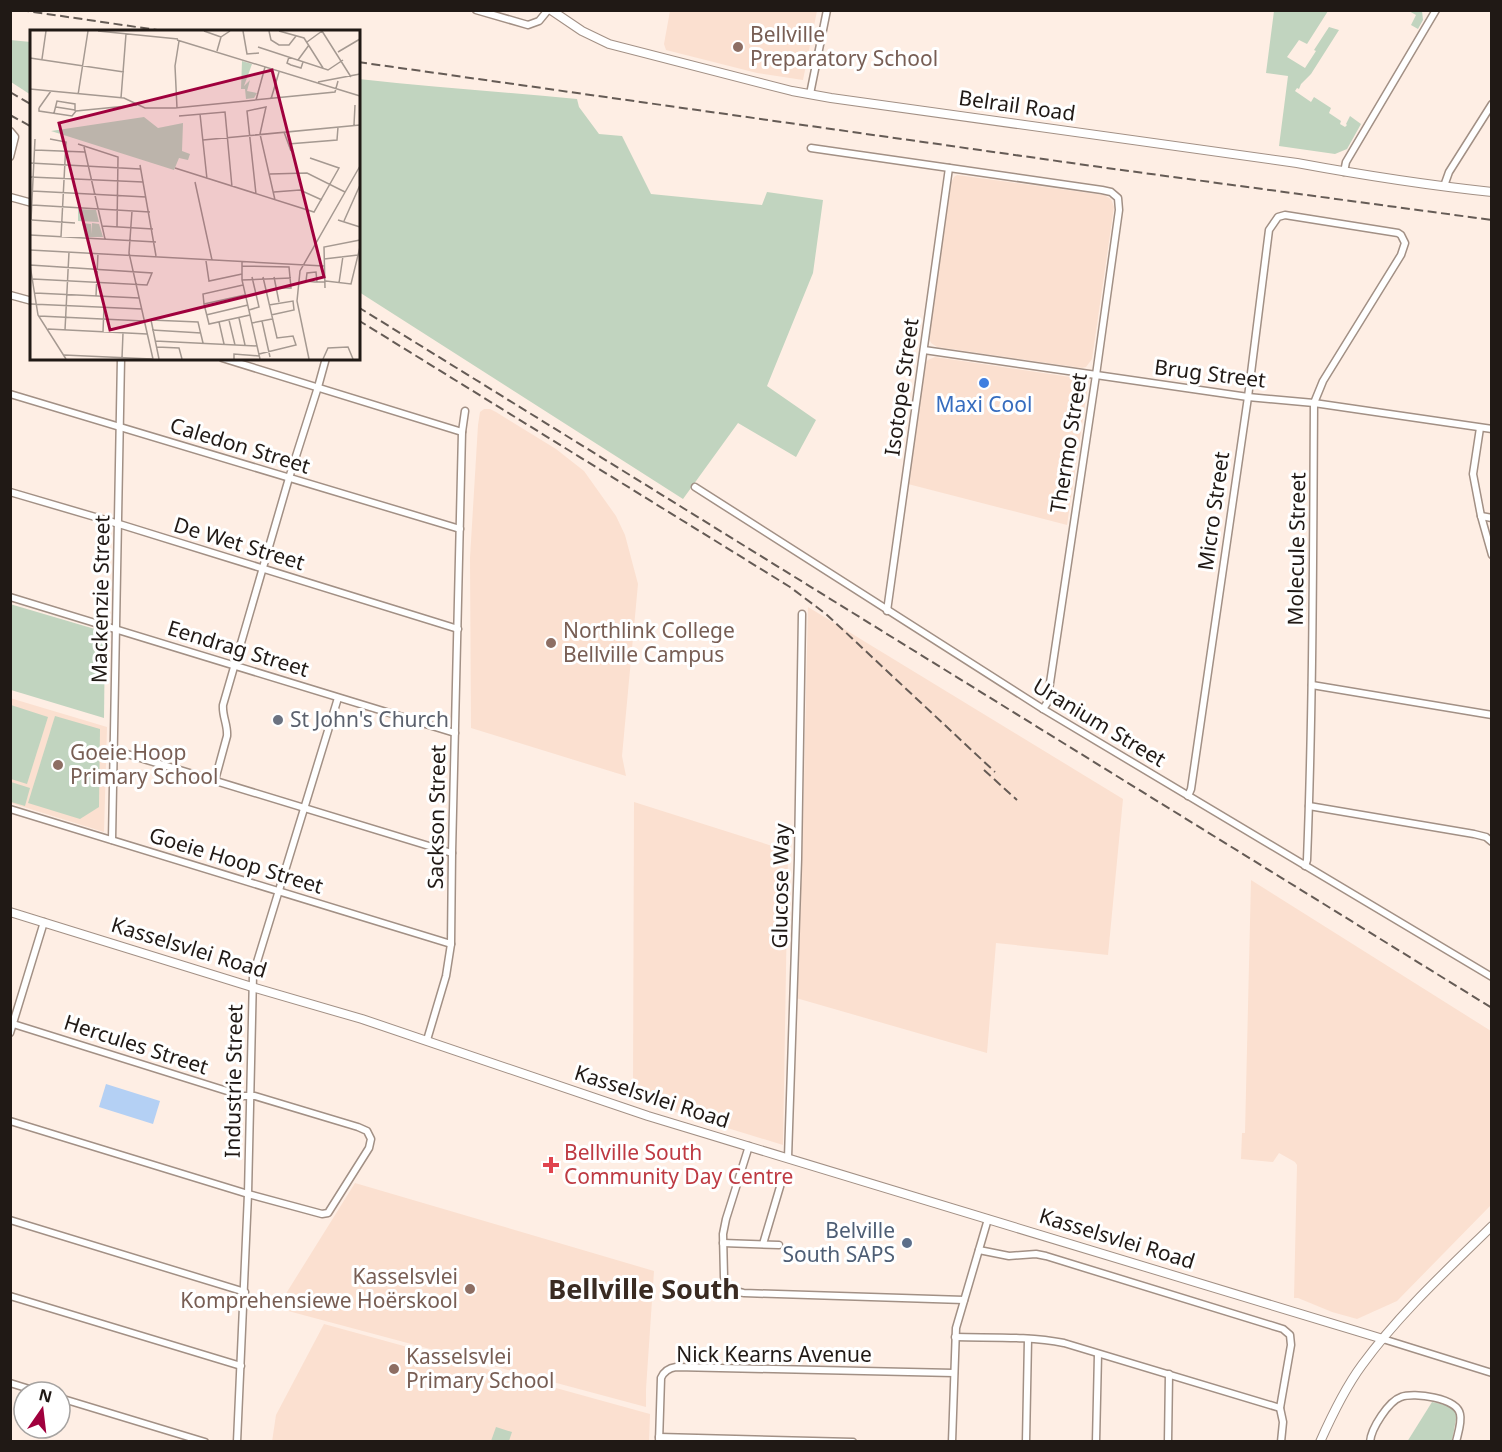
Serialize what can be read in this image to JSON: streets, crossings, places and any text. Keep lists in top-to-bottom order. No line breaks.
{"streets":{"street":["Belrail Road","Brug Street","Isotope Street","Thermo Street","Caledon Street","Micro Street","De Wet Street","Molecule Street","Mackenzie Street","Eendrag Street","Uranium Street","Sackson Street","Goeie Hoop Street","Glucose Way","Kasselsvlei Road","Hercules Street","Industrie Street","Nick Kearns Avenue"]},"crossings":[["Brug Street","Isotope Street"],["Brug Street","Thermo Street"],["Brug Street","Micro Street"],["Brug Street","Molecule Street"],["Isotope Street","Thermo Street"],["Isotope Street","Uranium Street"],["Thermo Street","Uranium Street"],["Caledon Street","Mackenzie Street"],["Caledon Street","Sackson Street"],["Micro Street","Molecule Street"],["Micro Street","Uranium Street"],["De Wet Street","Mackenzie Street"],["De Wet Street","Sackson Street"],["Molecule Street","Uranium Street"],["Mackenzie Street","Eendrag Street"],["Mackenzie Street","Goeie Hoop Street"],["Eendrag Street","Sackson Street"],["Eendrag Street","Industrie Street"],["Sackson Street","Goeie Hoop Street"],["Sackson Street","Kasselsvlei Road"],["Goeie Hoop Street","Industrie Street"],["Glucose Way","Kasselsvlei Road"],["Kasselsvlei Road","Industrie Street"],["Hercules Street","Industrie Street"]],"districts":["Bellville South"],"places":{"other":["Bellville Preparatory School","Maxi Cool","Northlink College Bellville Campus","St John's Church","Goeie Hoop Primary School","Belville South SAPS","Kasselsvlei Komprehensiewe Hoërskool","Kasselsvlei Primary School"],"health":["Bellville South Community Day Centre"]},"north":"top"}
